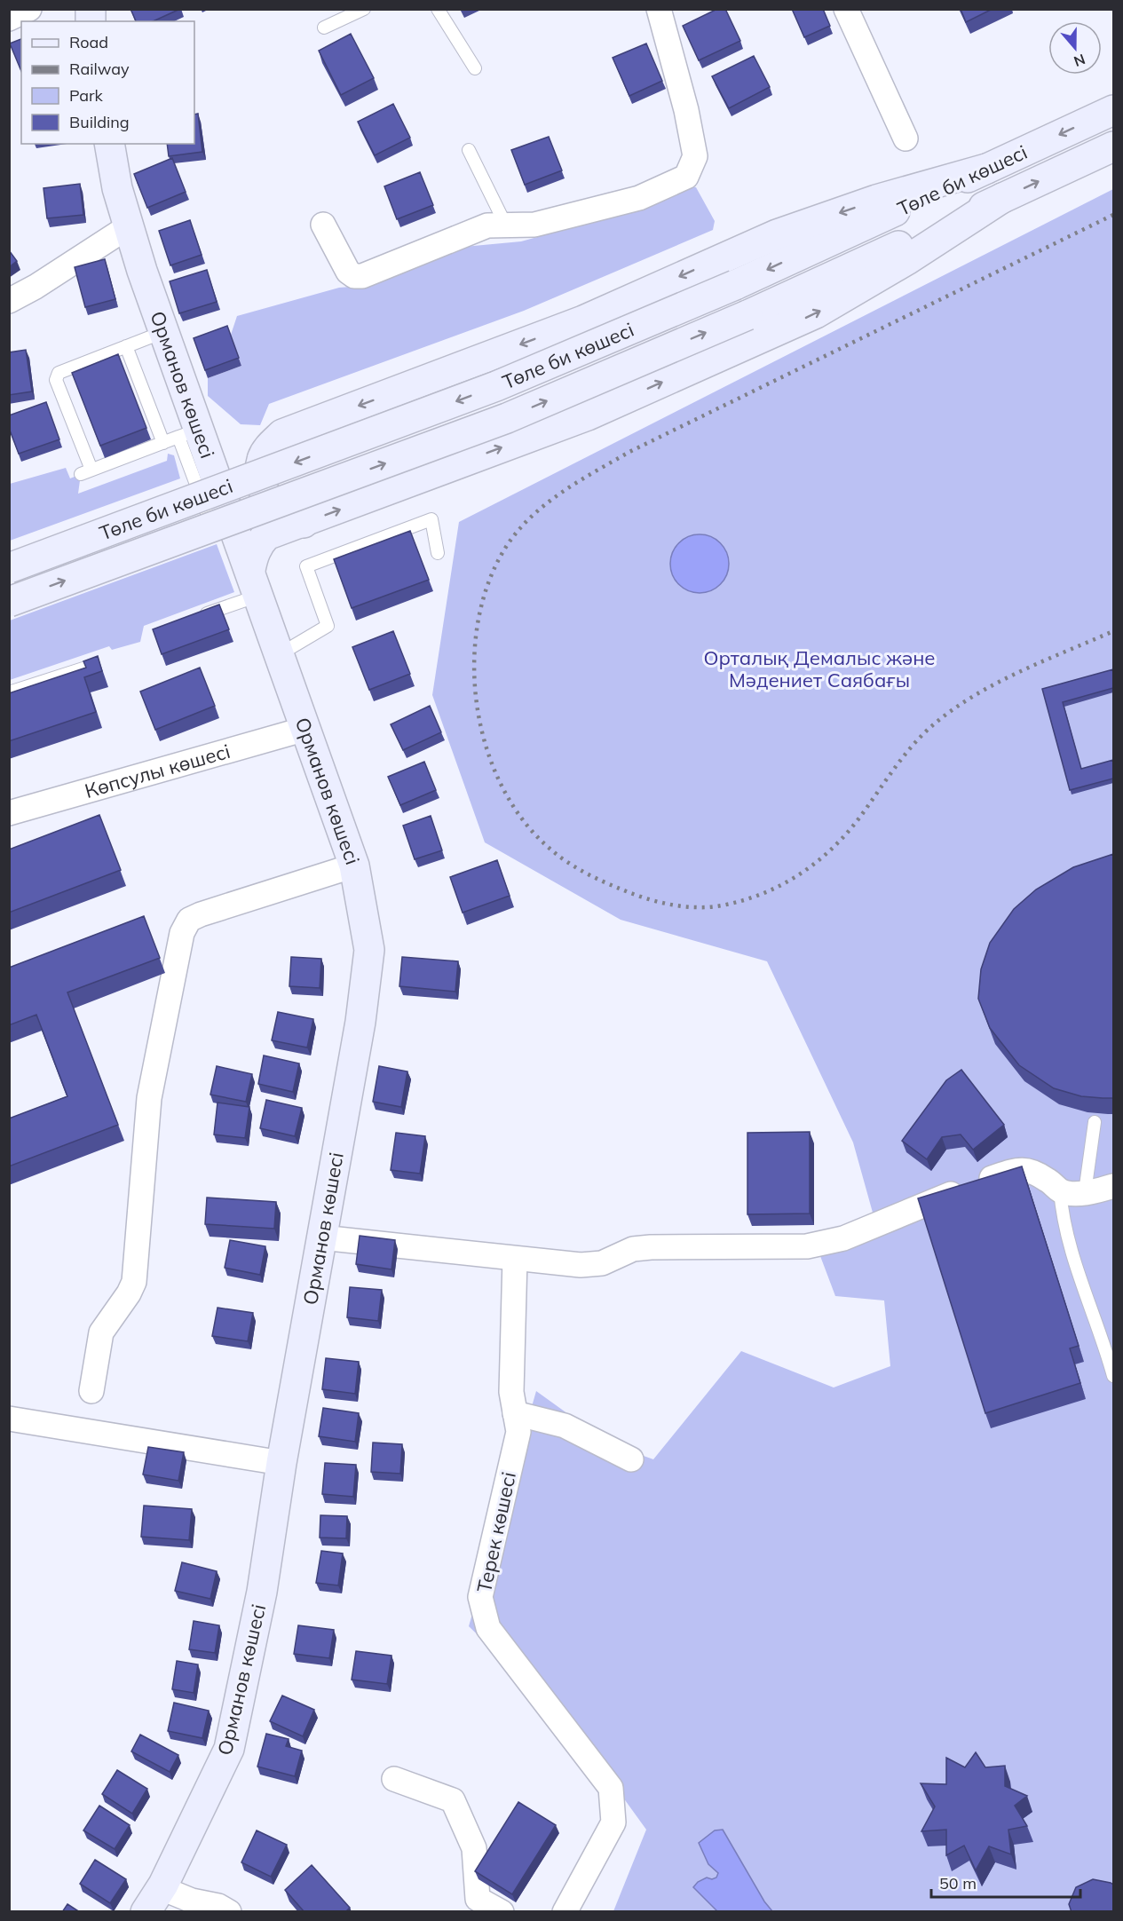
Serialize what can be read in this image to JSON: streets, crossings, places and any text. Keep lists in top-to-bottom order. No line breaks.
{"streets":{"main road":["Төле би көшесі","Орманов көшесі"],"street":["Көпсулы көшесі","Терек көшесі"]},"crossings":[["Орманов көшесі","Көпсулы көшесі"]],"parks":["Орталық Демалыс және Мәдениет Саябағы"],"legend":["Road","Railway","Park","Building"],"scale_bar":"50 m","north":"bottom"}
